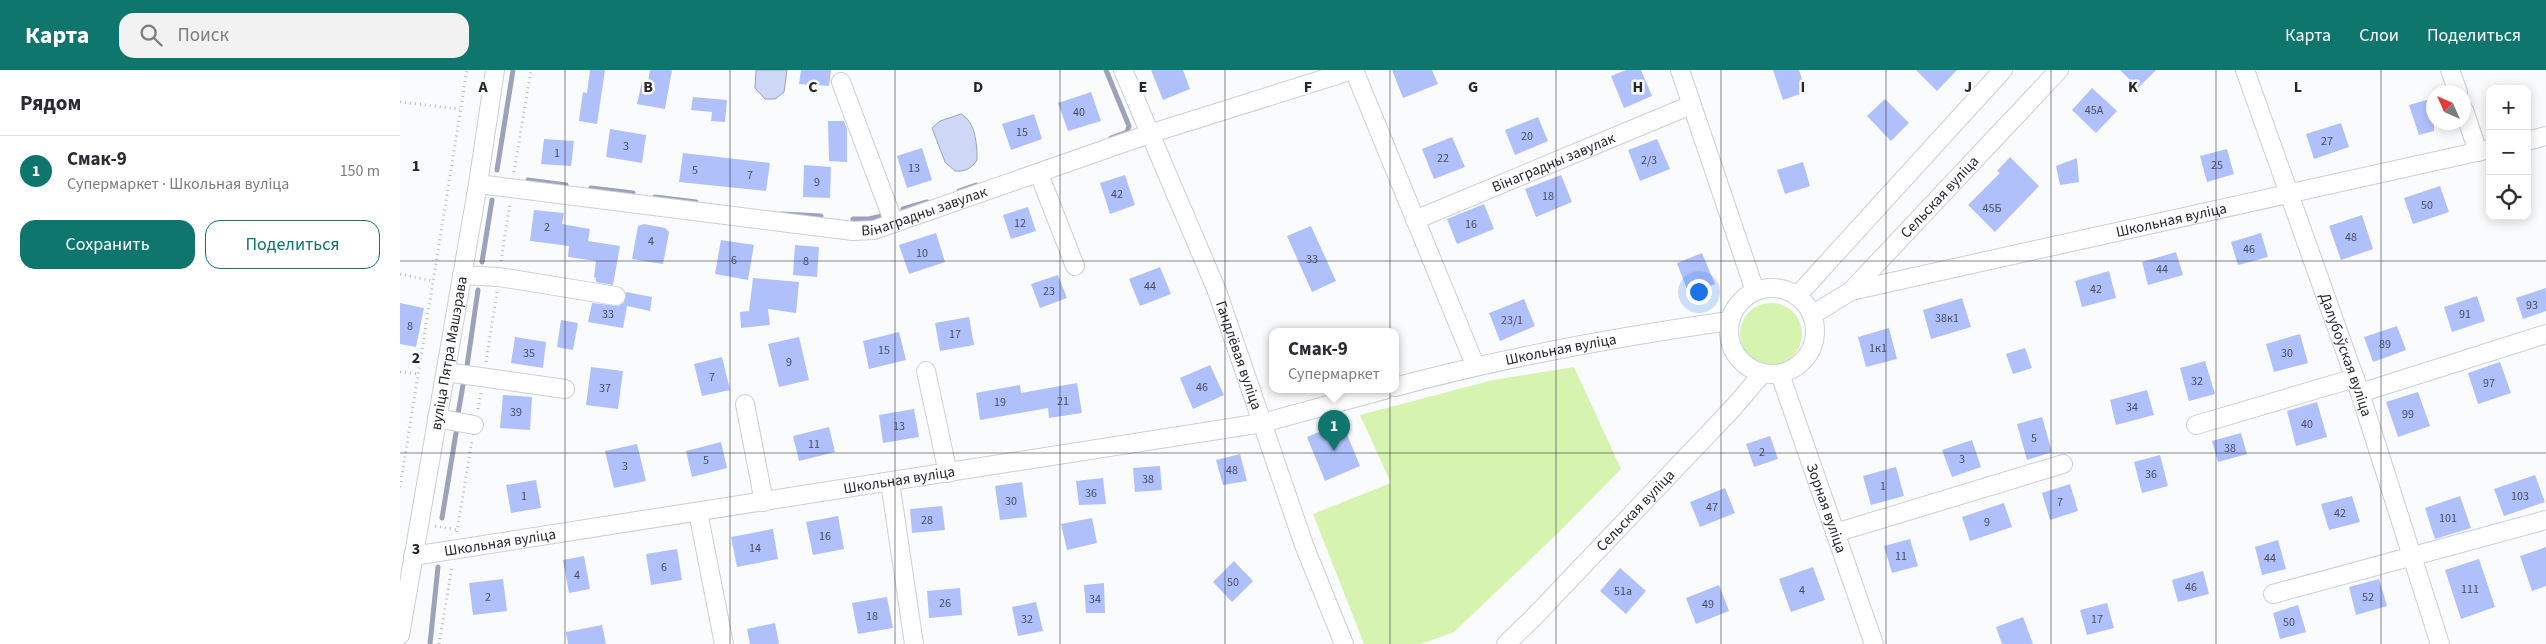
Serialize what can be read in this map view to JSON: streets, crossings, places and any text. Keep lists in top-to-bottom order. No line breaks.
{"streets":{"street":["Вінаградны завулак","Сельская вуліца","Школьная вуліца","вуліца Пятра Машэрава","Гандлёвая вуліца","Далубоўская вуліца","Зорная вуліца"]},"crossings":[["Вінаградны завулак","Школьная вуліца"],["Вінаградны завулак","вуліца Пятра Машэрава"],["Вінаградны завулак","Гандлёвая вуліца"],["Сельская вуліца","Школьная вуліца"],["Сельская вуліца","Зорная вуліца"],["Школьная вуліца","вуліца Пятра Машэрава"],["Школьная вуліца","Гандлёвая вуліца"],["Школьная вуліца","Далубоўская вуліца"],["Школьная вуліца","Зорная вуліца"]],"house_numbers":["45А","40","15","20","27","3","1","22","2/3","25","13","5","7","9","42","18","50","45Б","12","16","2","48","4","46","10","33","6","8","44","44","42","23","93","33","91","38к1","23/1","8","17","89","1к1","15","35","30","9","7","32","97","46","37","21","19","34","39","99","40","13","5","11","38","2","3","5","3","48","36","38","1","36","1","103","30","7","47","42","101","28","9","16","14","11","44","6","4","50","46","111","4","51а","2","52","34","26","49","18","32","17","50"],"north":"top left","page":{"header":"Карта","search":"Поиск","nav":["Карта","Слои","Поделиться"],"heading":"Рядом","map_buttons":["+","−"],"list":[{"mark":"1","name":"Смак-9","note":"Супермаркет · Школьная вуліца","value":"150 m"}],"buttons":["Сохранить","Поделиться"],"popup":["Смак-9","Супермаркет"],"pins":"1"},"grid":{"columns":["A","B","C","D","E","F","G","H","I","J","K","L"],"rows":["1","2","3"]}}
